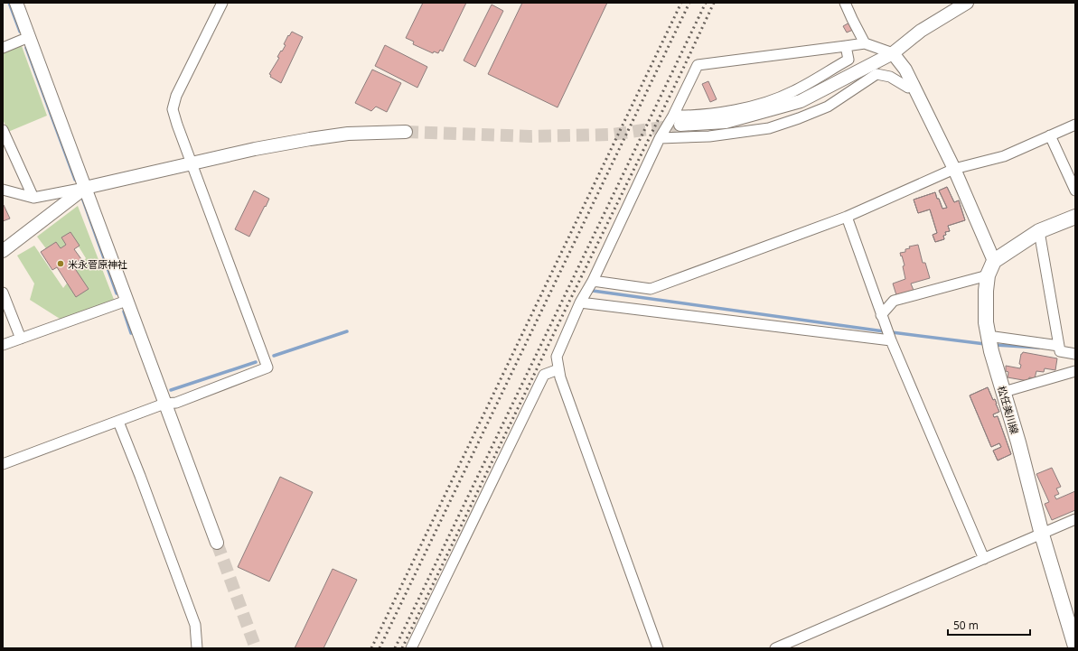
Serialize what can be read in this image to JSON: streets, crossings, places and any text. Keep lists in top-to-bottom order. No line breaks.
{"streets":{"main road":["松任美川線"]},"places":["米永菅原神社"],"scale_bar":"50 m"}
